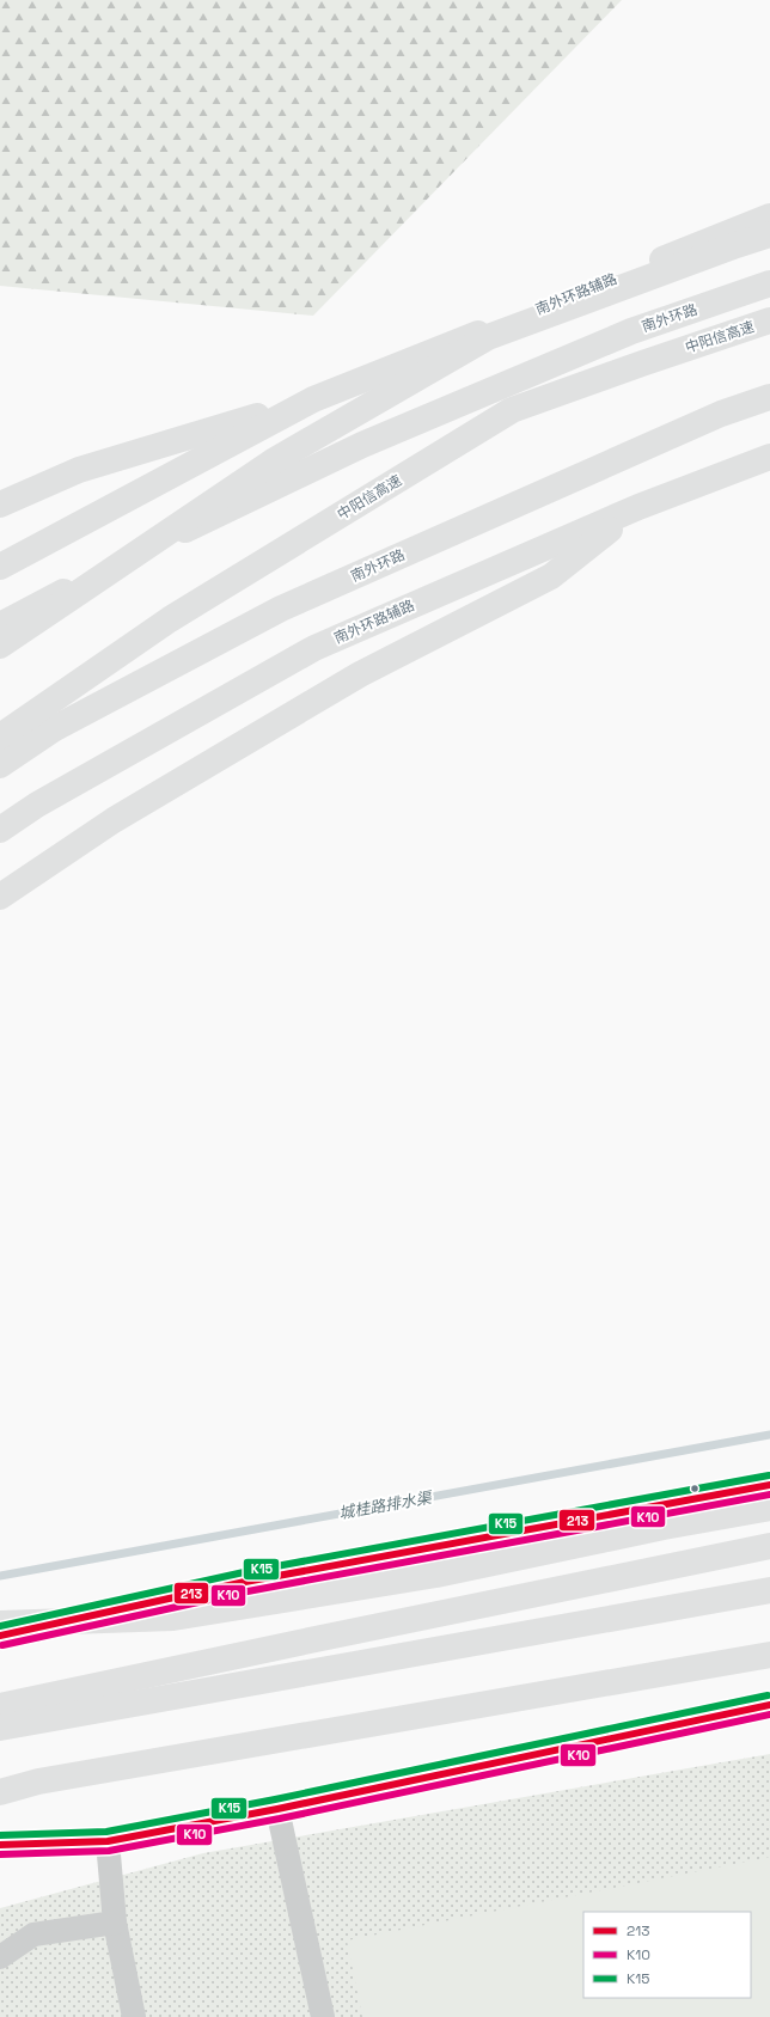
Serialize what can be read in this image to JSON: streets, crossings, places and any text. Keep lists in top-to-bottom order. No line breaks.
{"streets":{"main road":["南外环路辅路","南外环路","中阳信高速"]},"water":["城桂路排水渠"],"lines":["transit line K15","transit line 213","transit line K10"],"legend":["213","K10","K15"]}
